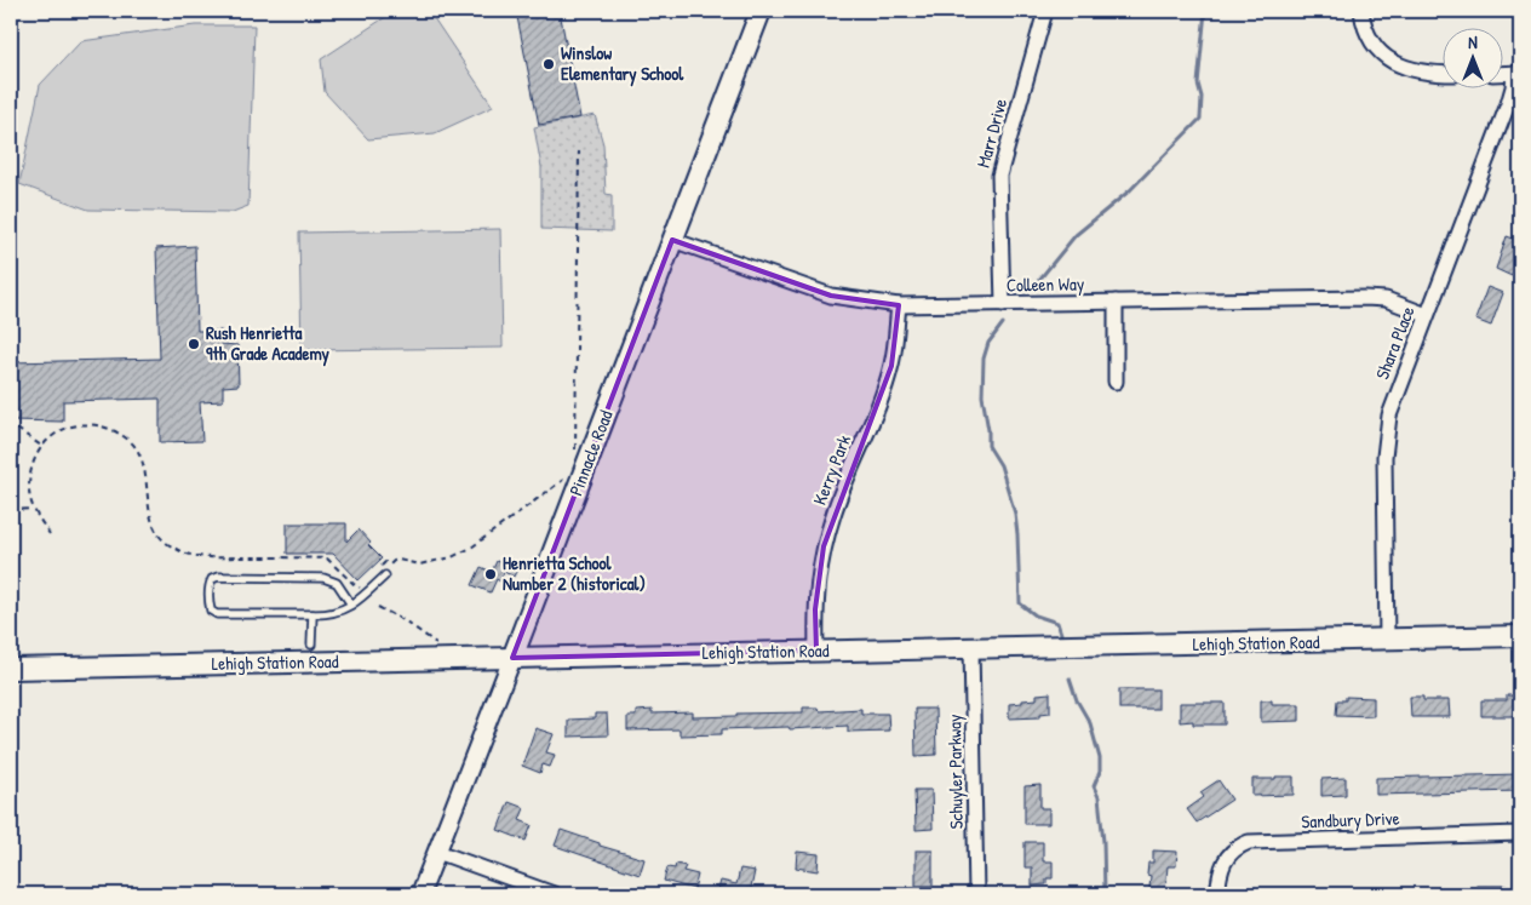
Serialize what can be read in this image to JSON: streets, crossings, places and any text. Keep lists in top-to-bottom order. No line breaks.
{"streets":{"main road":["Pinnacle Road","Lehigh Station Road"],"street":["Marr Drive","Colleen Way","Shara Place","Kerry Park","Schuyler Parkway","Sandbury Drive"]},"crossings":[["Marr Drive","Colleen Way"],["Colleen Way","Shara Place"],["Colleen Way","Pinnacle Road"],["Colleen Way","Kerry Park"],["Shara Place","Lehigh Station Road"],["Pinnacle Road","Lehigh Station Road"],["Kerry Park","Lehigh Station Road"],["Lehigh Station Road","Schuyler Parkway"]],"places":["Winslow Elementary School","Rush Henrietta 9th Grade Academy","Henrietta School Number 2 (historical)"],"north":"top"}
